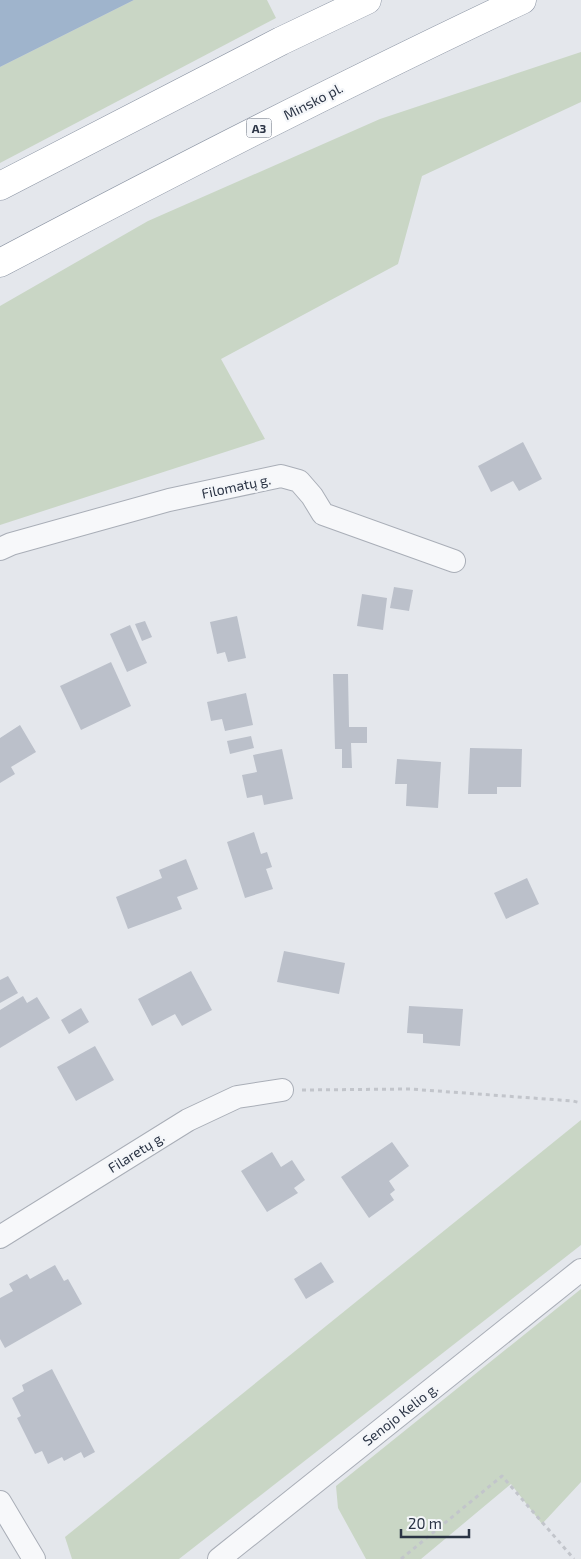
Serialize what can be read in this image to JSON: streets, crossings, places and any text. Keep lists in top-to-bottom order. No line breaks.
{"streets":{"highway":["Minsko pl.","A3"],"street":["Filomatų g.","Filaretų g.","Senojo Kelio g."]},"scale_bar":"20 m"}
